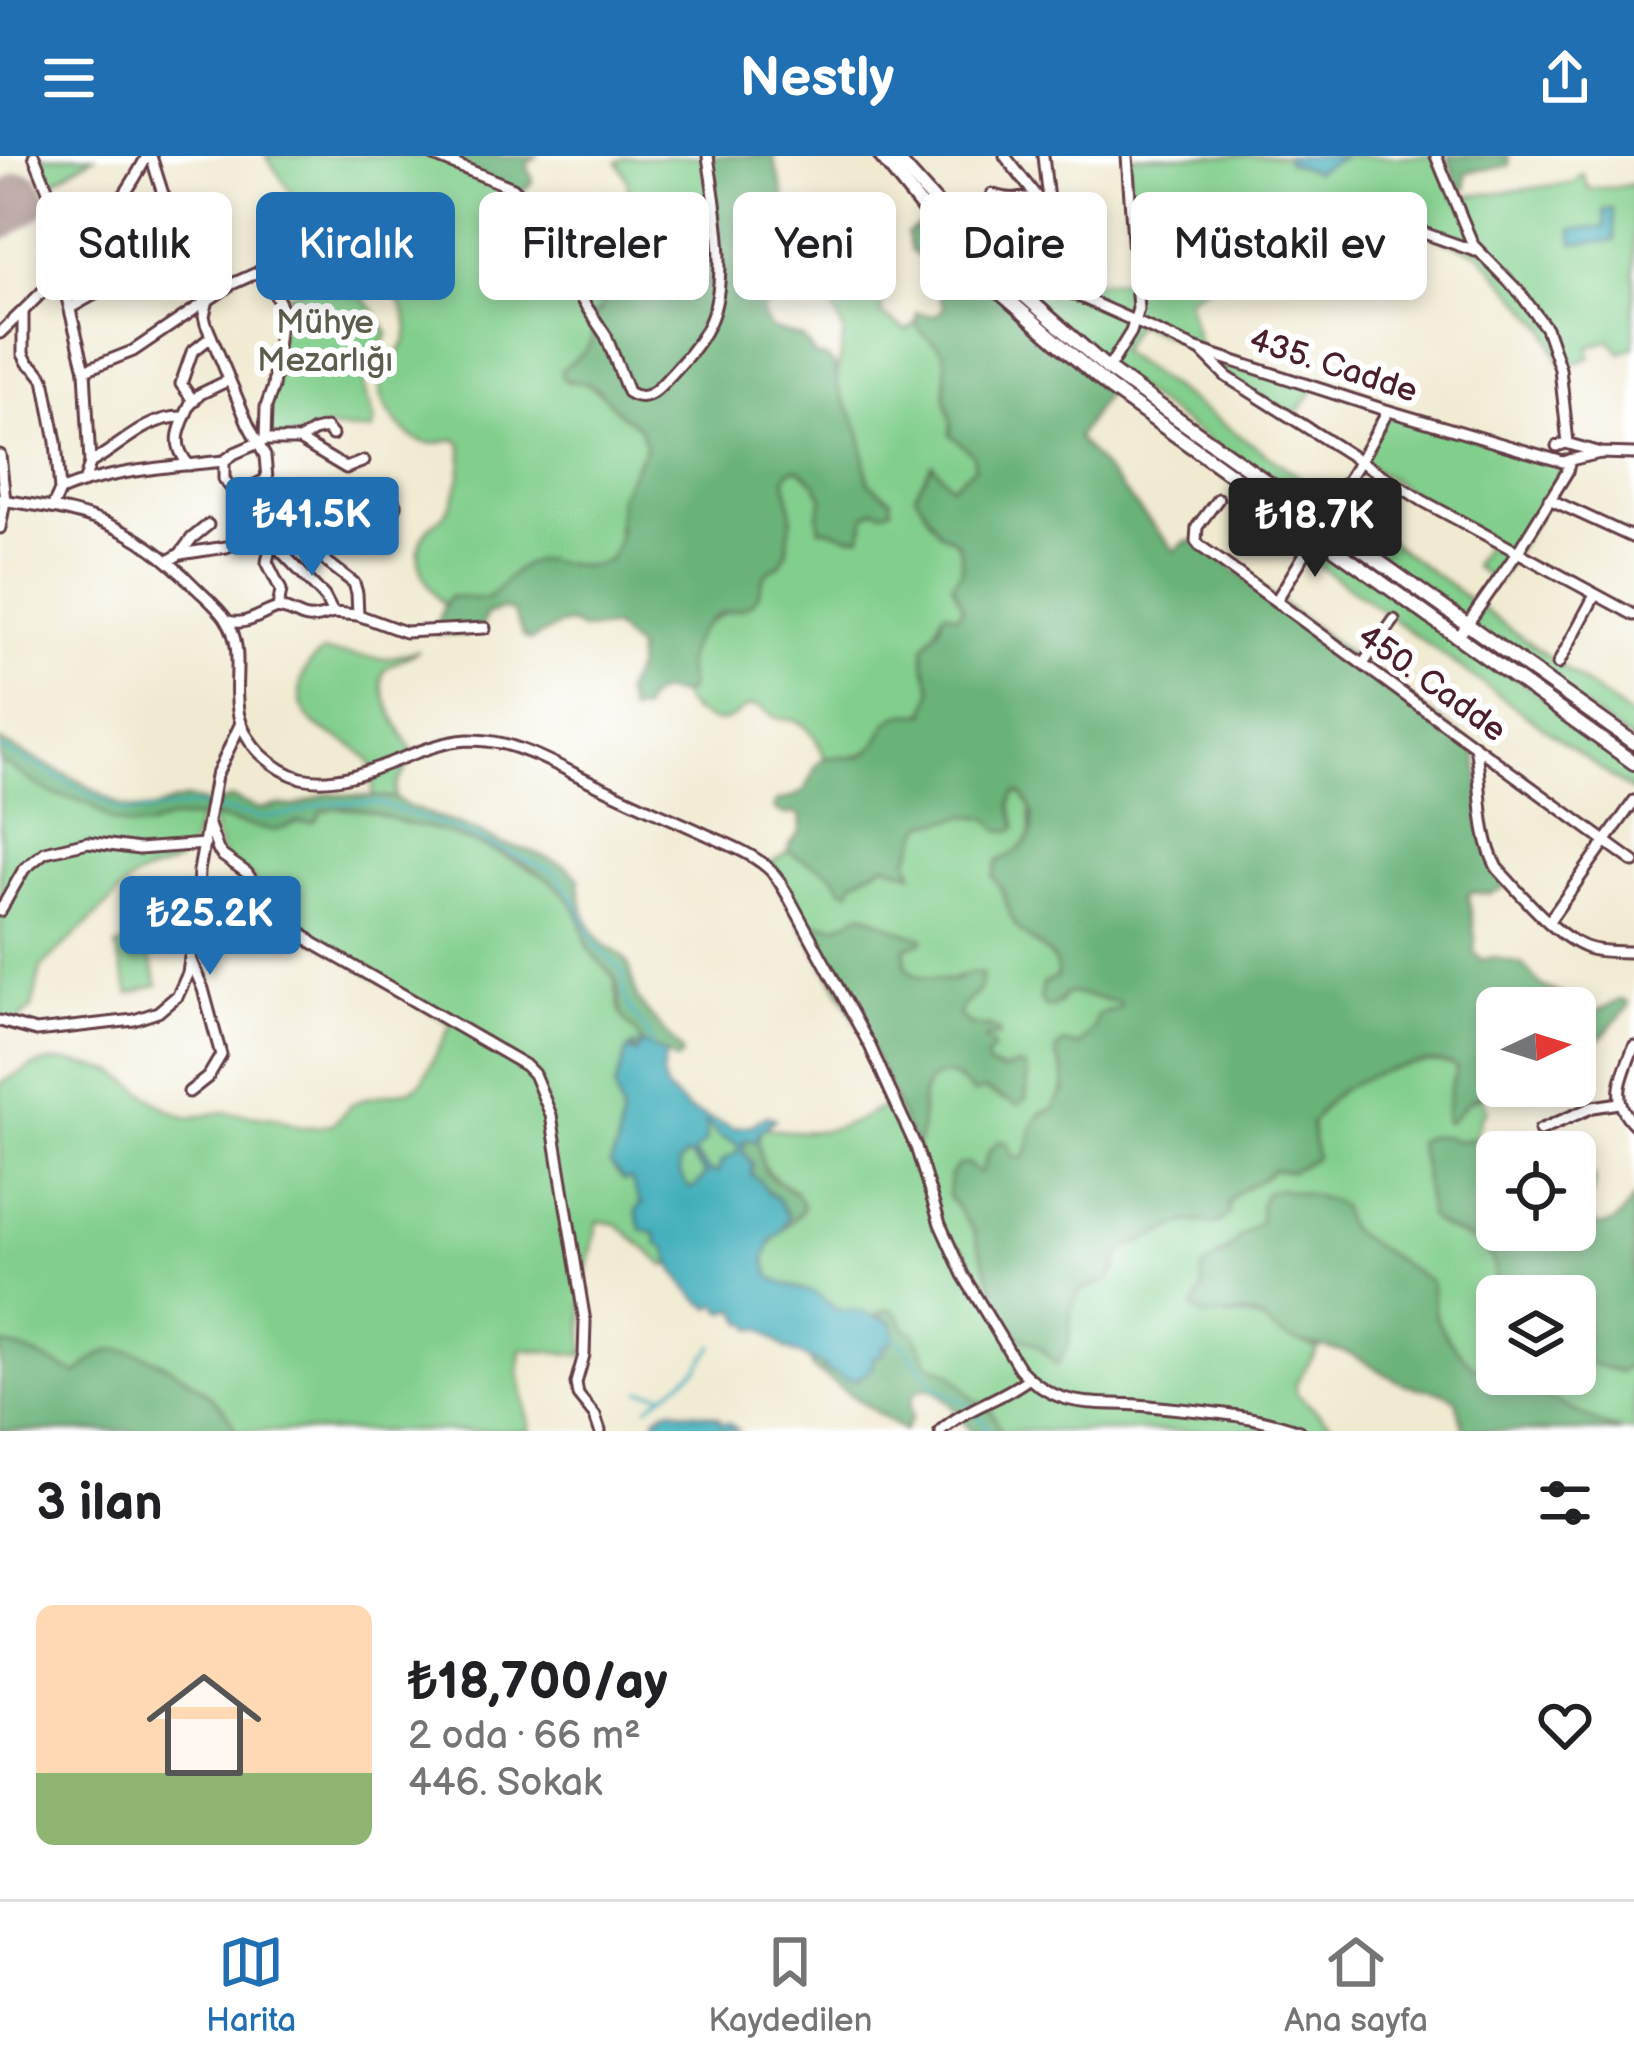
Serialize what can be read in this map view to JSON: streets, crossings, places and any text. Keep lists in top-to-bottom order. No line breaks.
{"streets":{"street":["435. Cadde","450. Cadde"]},"parks":["Mühye Mezarlığı"],"north":"right","page":{"header":"Nestly","chip":["Satılık","Kiralık","Filtreler","Yeni","Daire","Müstakil ev"],"price":["₺41.5K","₺18.7K","₺25.2K"],"heading":"3 ilan","list":[{"name":"₺18,700/ay","note":"2 oda · 66 m² · 446. Sokak"}],"tabs":["Harita","Kaydedilen","Ana sayfa"]}}
